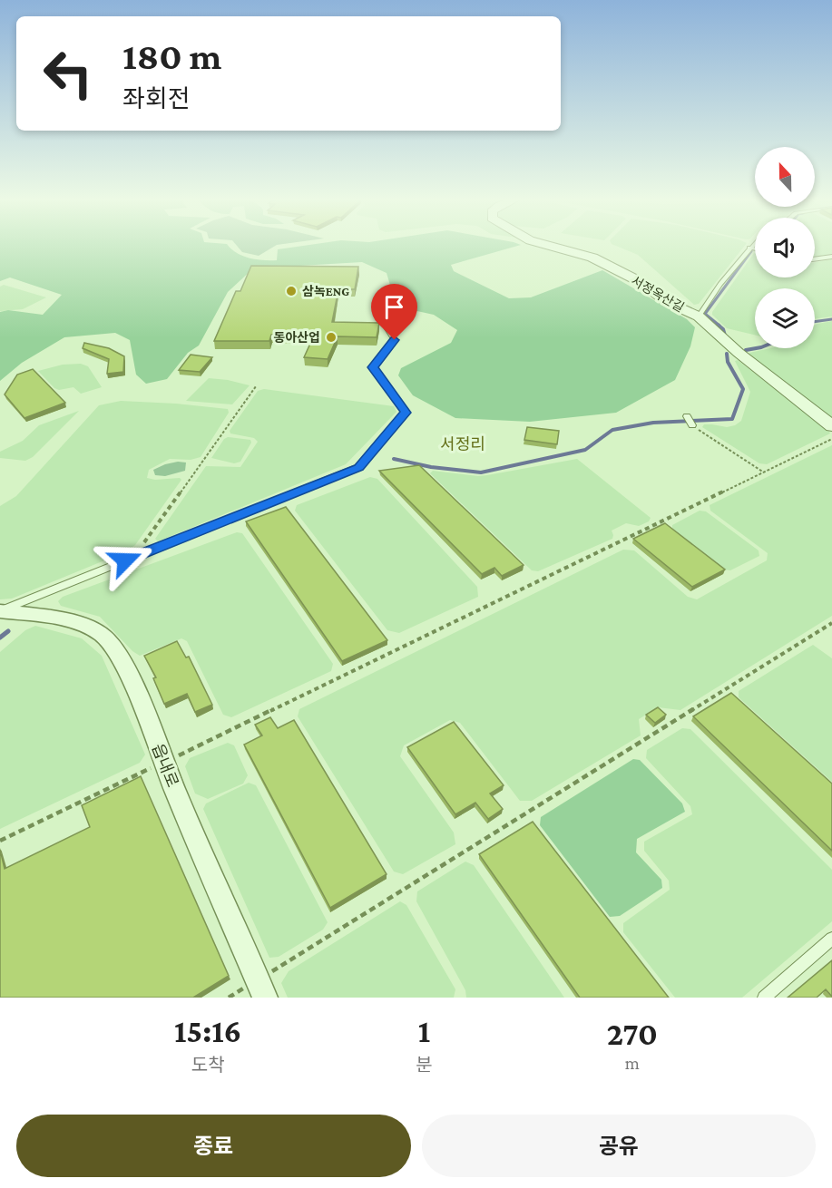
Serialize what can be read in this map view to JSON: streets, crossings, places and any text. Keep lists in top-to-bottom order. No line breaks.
{"streets":{"street":["서정옥산길","읍내로"]},"districts":["서정리"],"places":["삼녹ENG","동아산업"],"north":"top","page":{"turn":["180 m","좌회전"],"eta":["15:16","도착","1","분","270","m"],"buttons":["종료","공유"]}}
